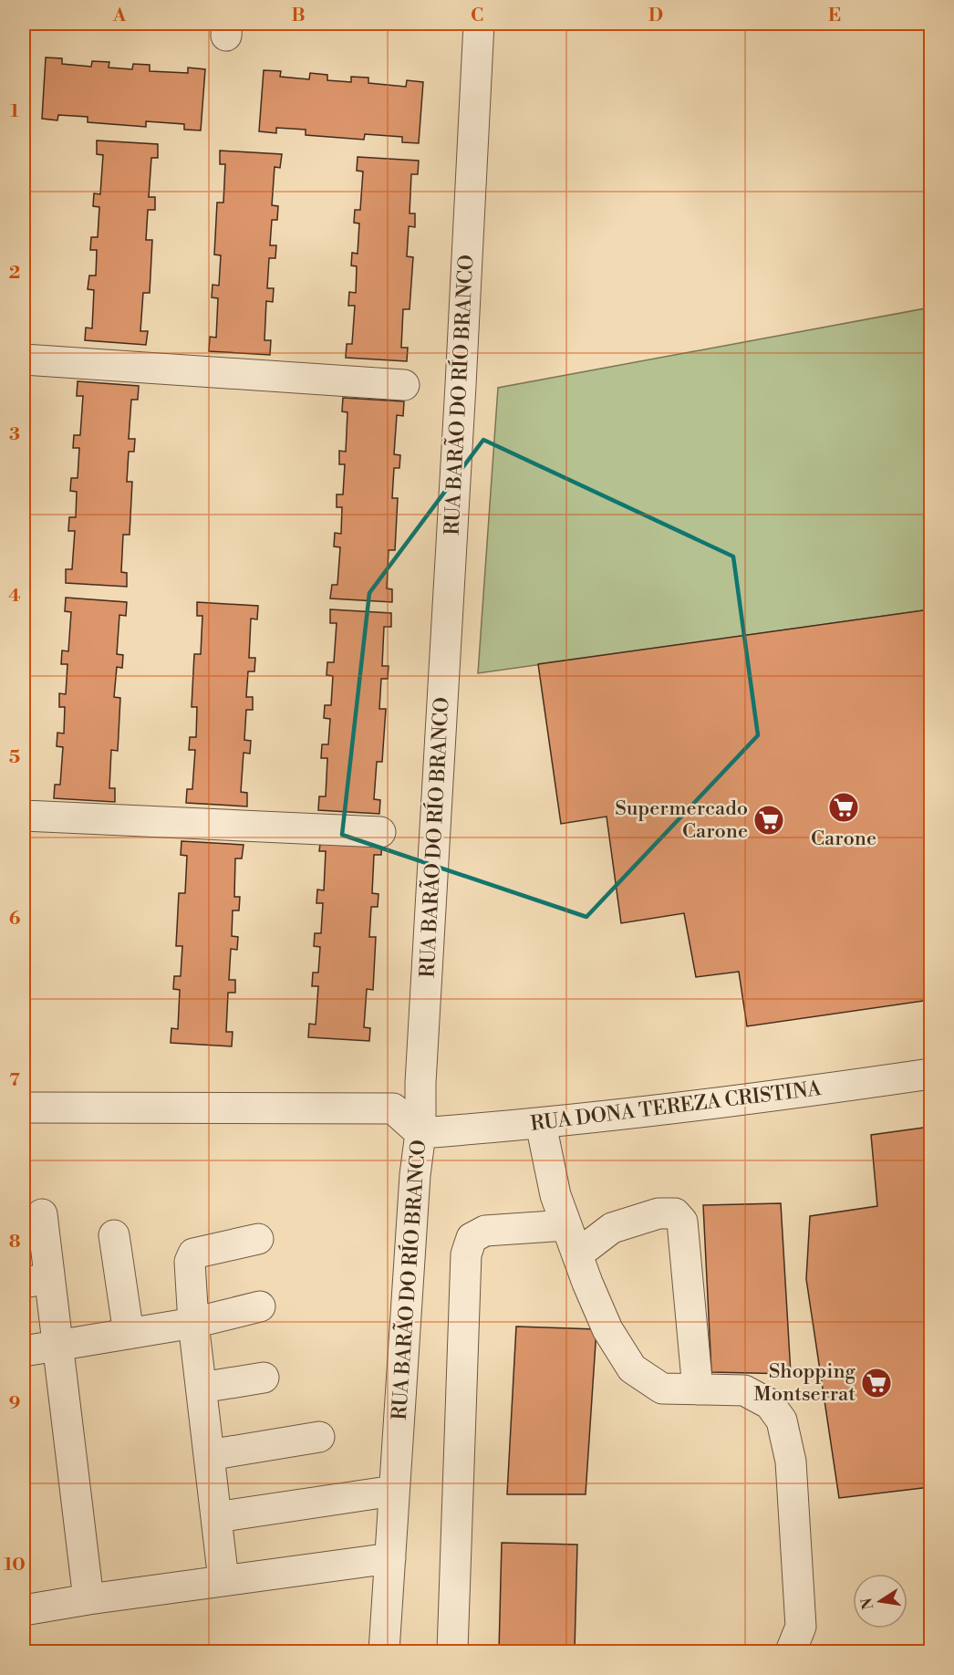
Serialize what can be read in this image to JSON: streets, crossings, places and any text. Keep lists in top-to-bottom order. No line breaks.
{"streets":{"street":["RUA BARÃO DO RÍO BRANCO","RUA DONA TEREZA CRISTINA"]},"crossings":[["RUA BARÃO DO RÍO BRANCO","RUA DONA TEREZA CRISTINA"]],"places":{"supermarket":["Carone","Supermercado Carone","Shopping Montserrat"]},"north":"left","grid":{"columns":["A","B","C","D","E"],"rows":["1","2","3","4","5","6","7","8","9","10"]}}
